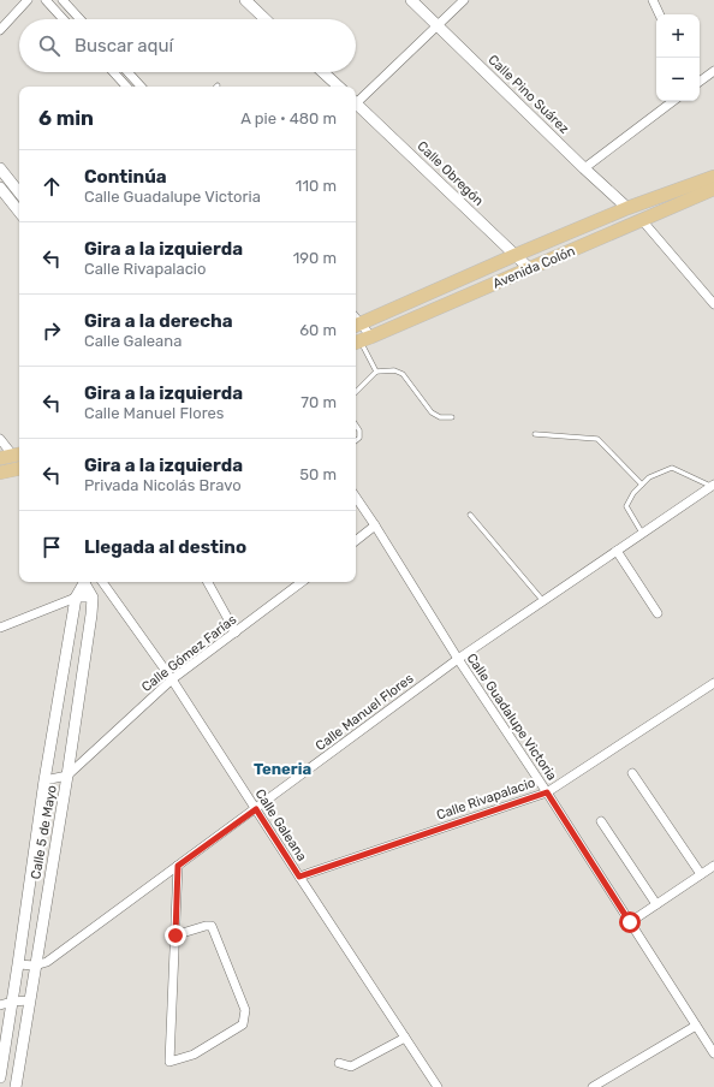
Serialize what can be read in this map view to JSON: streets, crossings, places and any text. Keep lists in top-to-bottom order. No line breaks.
{"streets":{"main road":["Avenida Colón"],"street":["Calle Pino Suárez","Calle Obregón","Calle Gómez Farías","Calle Manuel Flores","Calle Guadalupe Victoria","Calle Rivapalacio","Calle Galeana","Calle 5 de Mayo"]},"crossings":[["Calle Pino Suárez","Avenida Colón"],["Calle Obregón","Avenida Colón"],["Calle Gómez Farías","Calle Galeana"],["Calle Gómez Farías","Calle 5 de Mayo"],["Calle Manuel Flores","Calle Guadalupe Victoria"],["Calle Manuel Flores","Calle Galeana"],["Calle Manuel Flores","Calle 5 de Mayo"],["Calle Guadalupe Victoria","Calle Rivapalacio"],["Calle Rivapalacio","Calle Galeana"]],"districts":["Teneria"],"page":{"map_buttons":["+","−"],"search":"Buscar aquí","heading":["6 min","A pie · 480 m"],"list":[["Continúa","Calle Guadalupe Victoria","110 m"],["Gira a la izquierda","Calle Rivapalacio","190 m"],["Gira a la derecha","Calle Galeana","60 m"],["Gira a la izquierda","Calle Manuel Flores","70 m"],["Gira a la izquierda","Privada Nicolás Bravo","50 m"],"Llegada al destino"]}}
